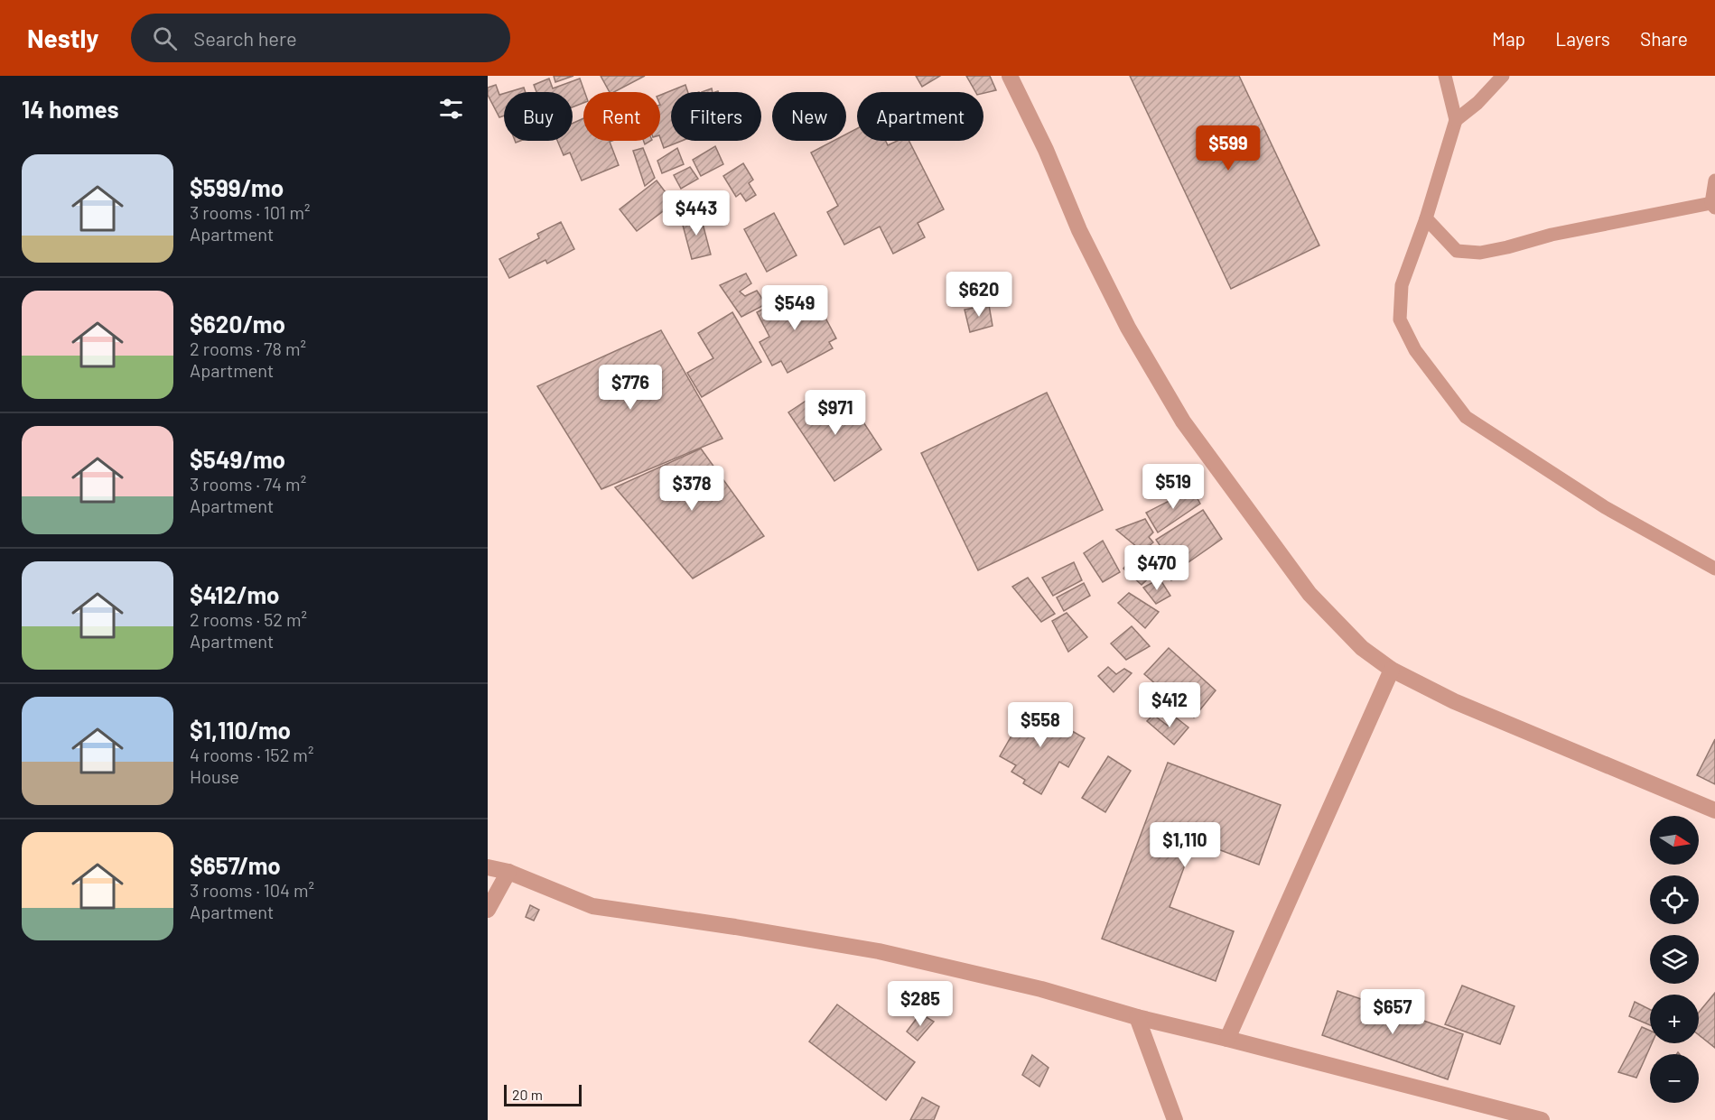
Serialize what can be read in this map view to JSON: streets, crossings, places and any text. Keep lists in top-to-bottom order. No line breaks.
{"scale_bar":"20 m","north":"right","page":{"header":"Nestly","search":"Search here","nav":["Map","Layers","Share"],"heading":"14 homes","chip":["Buy","Rent","Filters","New","Apartment"],"price":["$599","$443","$620","$549","$776","$971","$519","$378","$470","$412","$558","$1,110","$285","$657"],"list":[{"name":"$599/mo","note":"3 rooms · 101 m² · Apartment"},{"name":"$620/mo","note":"2 rooms · 78 m² · Apartment"},{"name":"$549/mo","note":"3 rooms · 74 m² · Apartment"},{"name":"$412/mo","note":"2 rooms · 52 m² · Apartment"},{"name":"$1,110/mo","note":"4 rooms · 152 m² · House"},{"name":"$657/mo","note":"3 rooms · 104 m² · Apartment"}],"map_buttons":["+","−"],"scale":"20 m"}}
